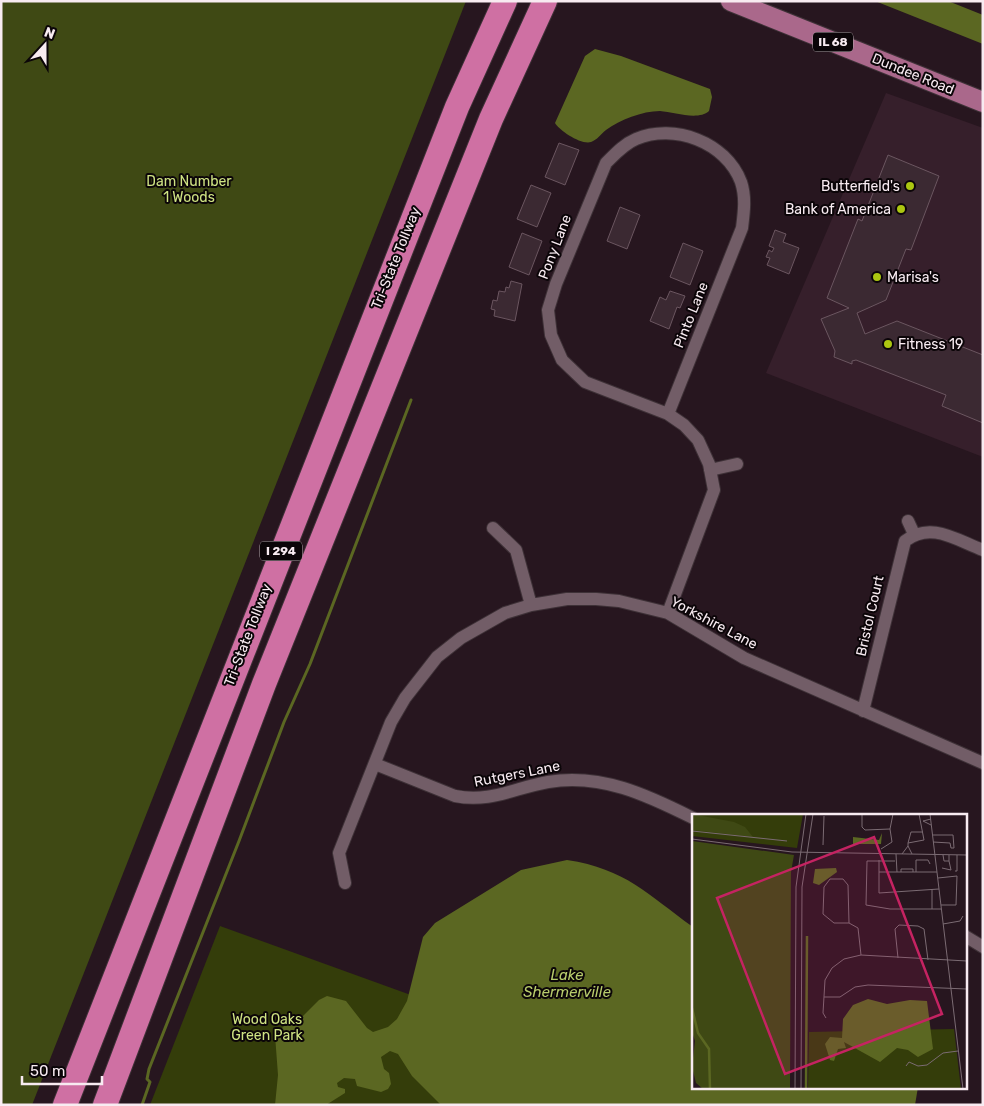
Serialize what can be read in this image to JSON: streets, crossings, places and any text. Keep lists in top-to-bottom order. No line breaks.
{"streets":{"highway":["Tri-State Tollway","I 294"],"main road":["IL 68","Dundee Road"],"street":["Pony Lane","Pinto Lane","Bristol Court","Yorkshire Lane","Rutgers Lane"]},"crossings":[["Pony Lane","Pinto Lane"],["Pony Lane","Yorkshire Lane"],["Bristol Court","Yorkshire Lane"],["Yorkshire Lane","Rutgers Lane"]],"water":["Lake Shermerville"],"parks":["Dam Number 1 Woods","Wood Oaks Green Park"],"places":["Butterfield's","Bank of America","Marisa's","Fitness 19"],"scale_bar":"50 m","north":"top"}
